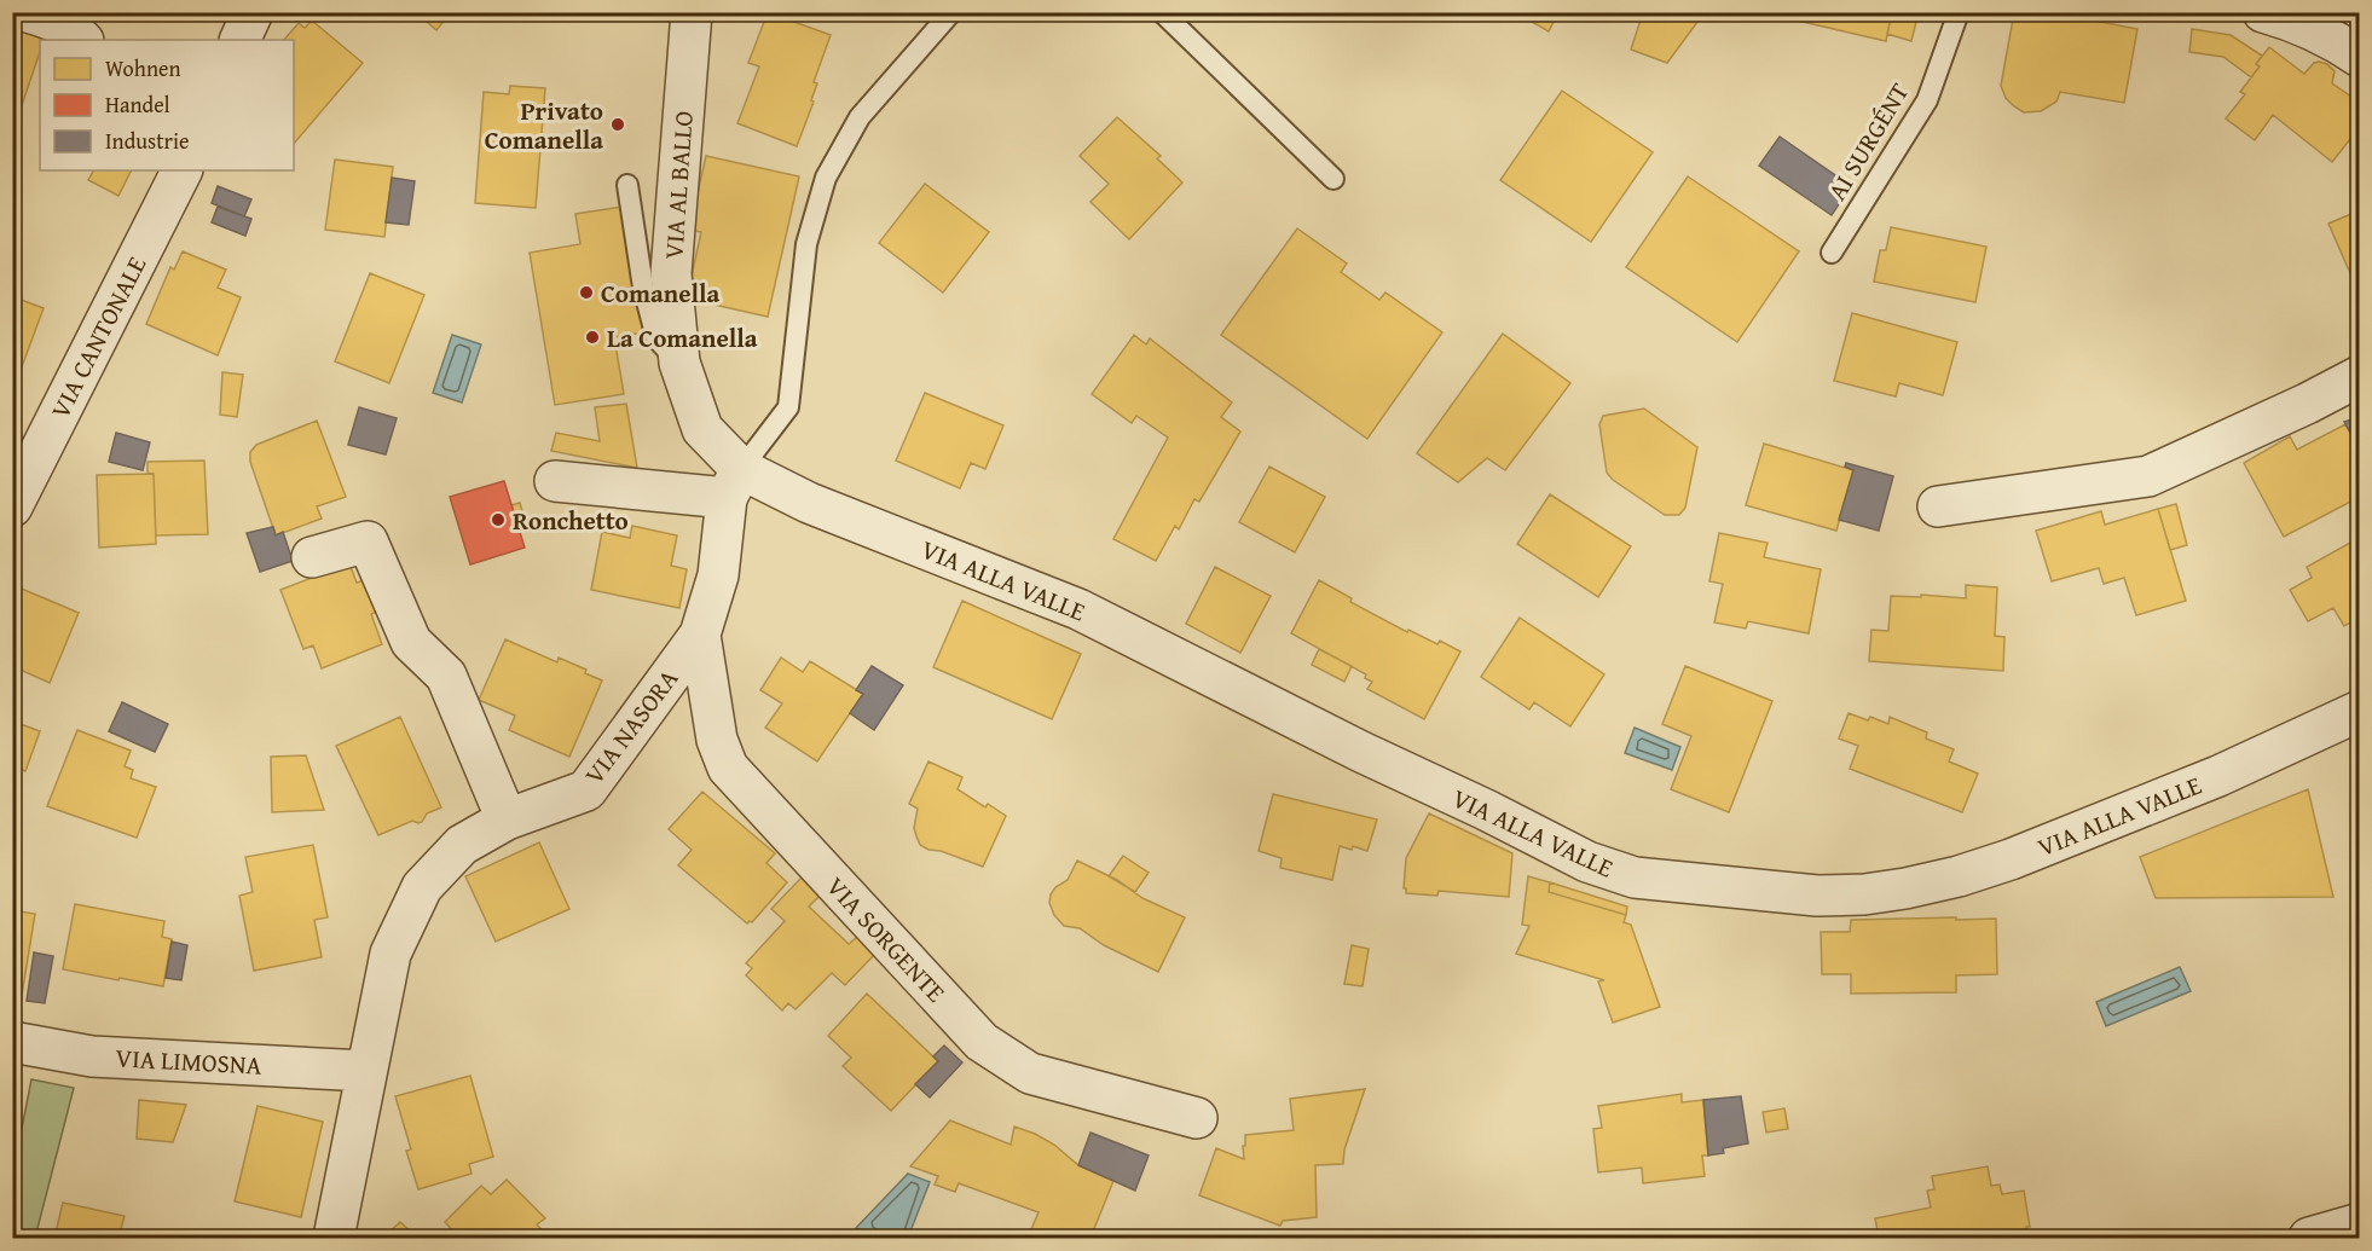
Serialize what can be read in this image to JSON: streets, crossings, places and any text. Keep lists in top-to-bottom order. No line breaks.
{"streets":{"street":["VIA AL BALLO","VIA CANTONALE","VIA ALLA VALLE","VIA NASORA","VIA SORGENTE","VIA LIMOSNA"],"lane":["AI SURGÉNT"]},"crossings":[["VIA AL BALLO","VIA ALLA VALLE"],["VIA AL BALLO","VIA NASORA"],["VIA ALLA VALLE","VIA NASORA"],["VIA NASORA","VIA SORGENTE"],["VIA NASORA","VIA LIMOSNA"]],"places":["Privato Comanella","Comanella","La Comanella","Ronchetto"],"legend":["Wohnen","Handel","Industrie"]}
